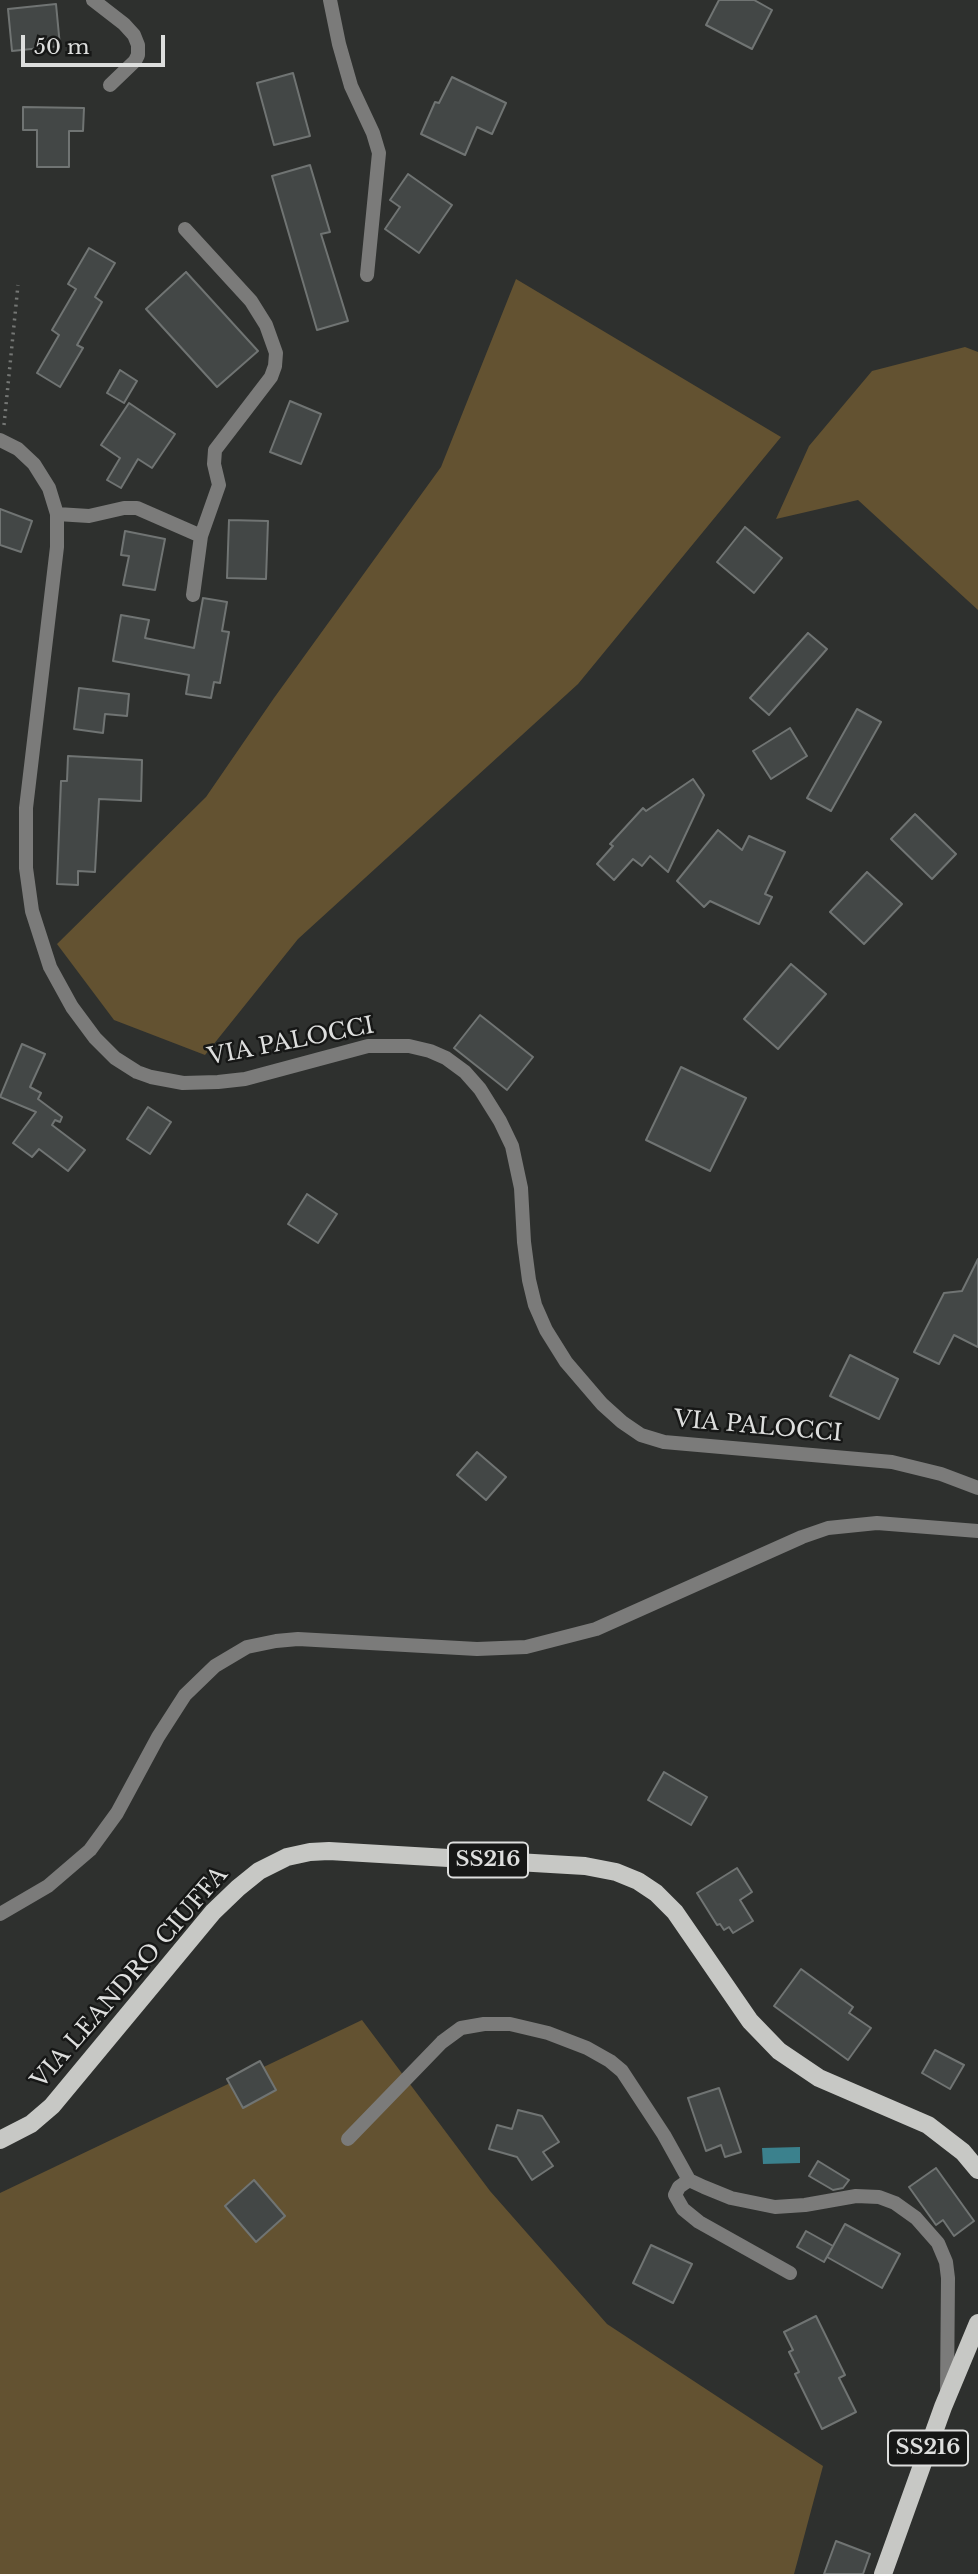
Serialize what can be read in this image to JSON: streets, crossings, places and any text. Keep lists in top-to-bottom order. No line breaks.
{"streets":{"main road":["SS216","VIA LEANDRO CIUFFA"],"street":["VIA PALOCCI"]},"scale_bar":"50 m"}
